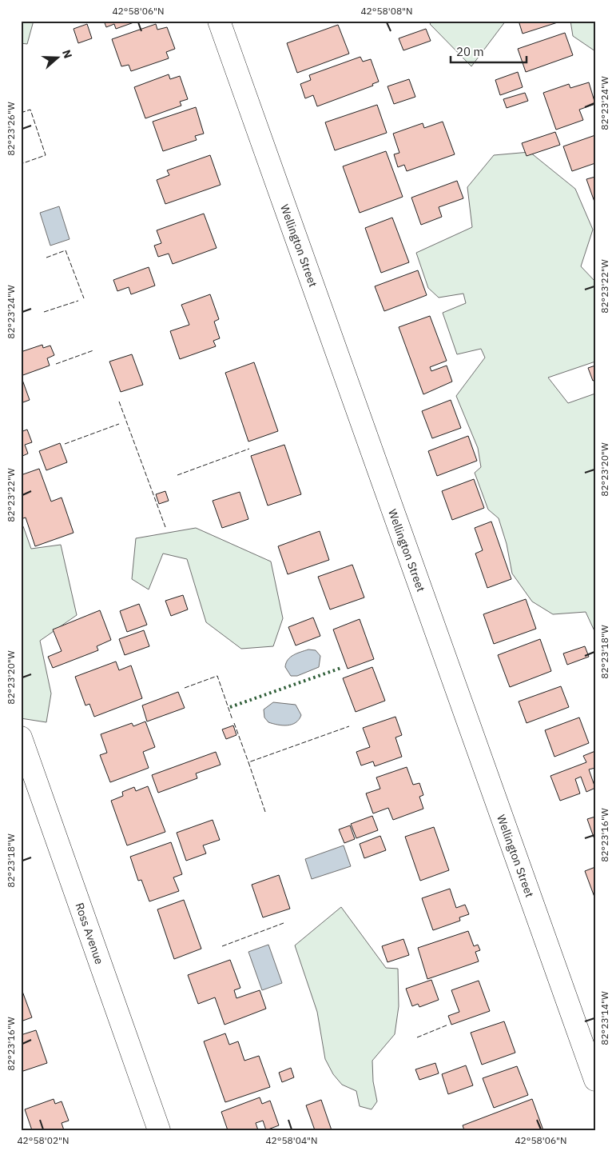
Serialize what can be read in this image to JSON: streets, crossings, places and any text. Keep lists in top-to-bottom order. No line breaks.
{"streets":{"main road":["Wellington Street","Ross Avenue"]},"scale_bar":"20 m","north":"right","coordinates":["42°58'06\"N","42°58'08\"N","82°23'24\"W","82°23'26\"W","82°23'22\"W","82°23'20\"W","82°23'18\"W","82°23'16\"W","82°23'14\"W","42°58'02\"N","42°58'04\"N"]}
